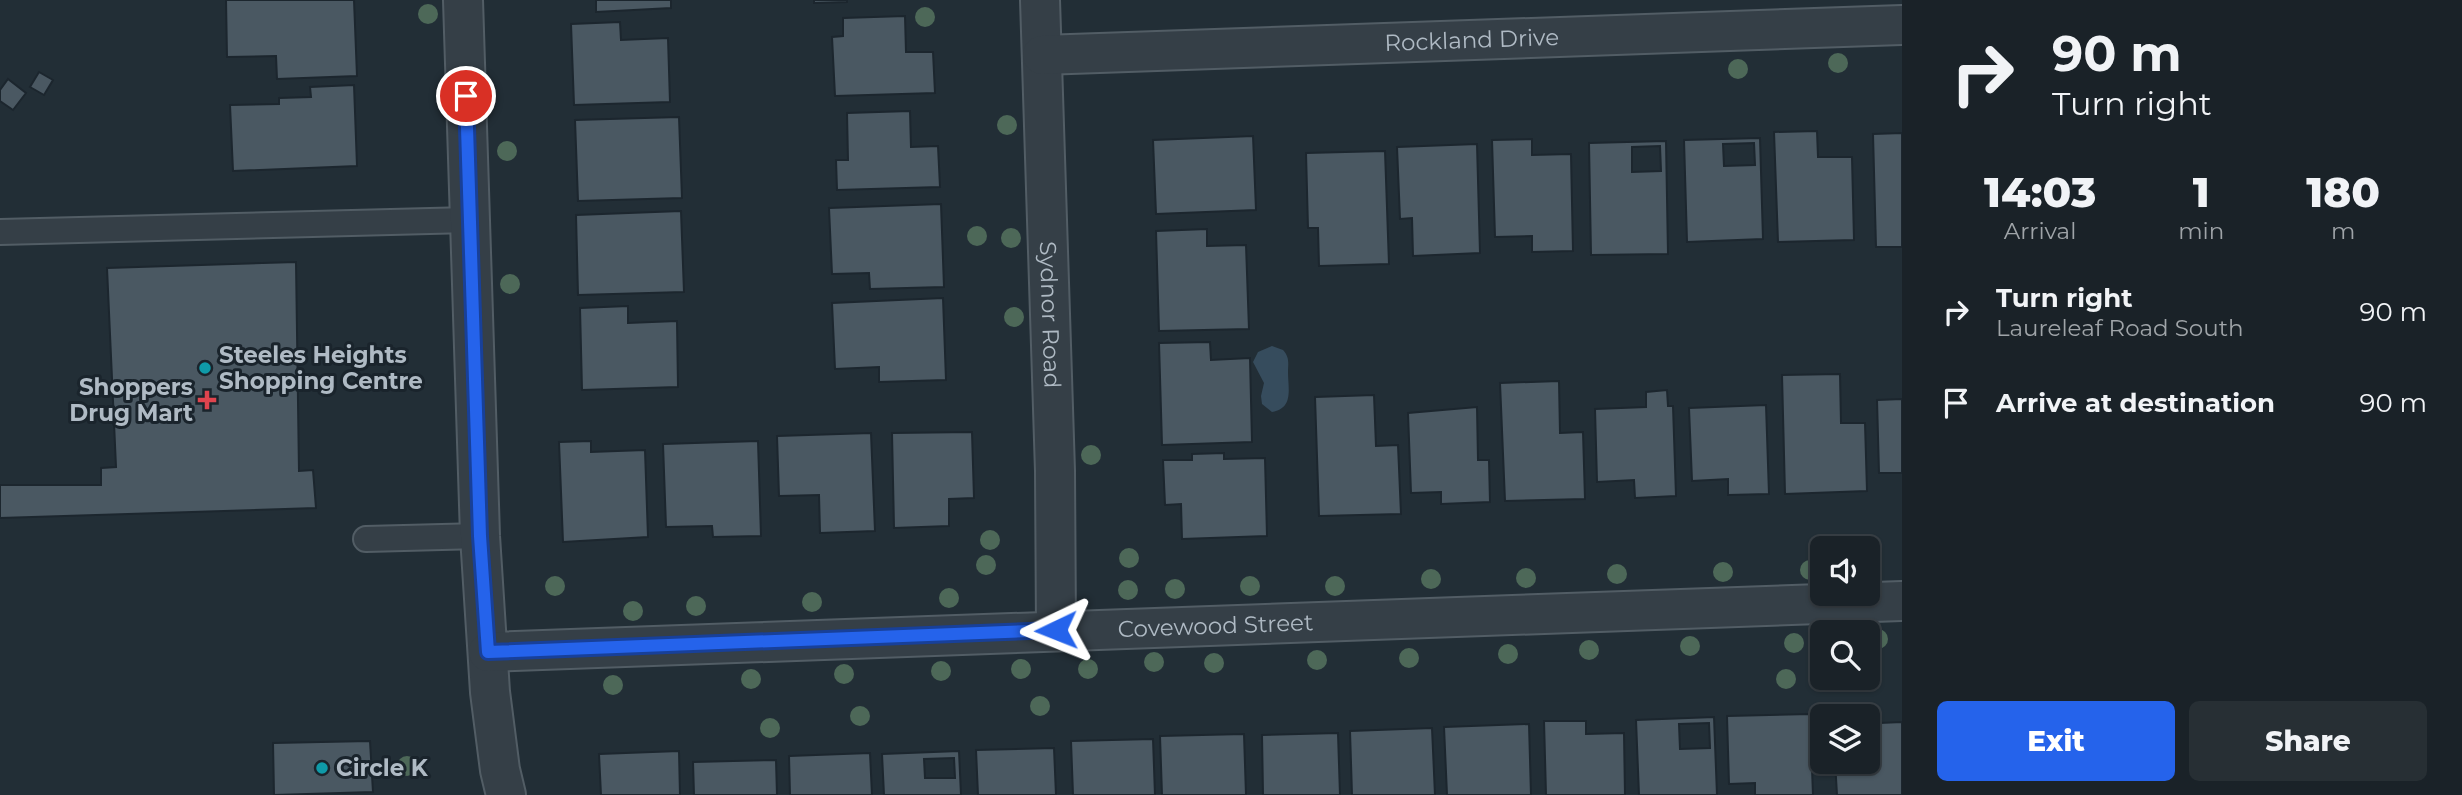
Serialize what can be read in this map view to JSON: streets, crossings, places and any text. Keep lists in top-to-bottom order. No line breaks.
{"streets":{"street":["Rockland Drive","Sydnor Road","Covewood Street"]},"crossings":[["Rockland Drive","Sydnor Road"],["Sydnor Road","Covewood Street"]],"places":{"other":["Steeles Heights Shopping Centre","Circle K"],"health":["Shoppers Drug Mart"]},"page":{"turn":["90 m","Turn right"],"eta":["14:03","Arrival","1","min","180","m"],"list":[{"name":"Turn right","note":"Laureleaf Road South","value":"90 m"},{"name":"Arrive at destination","value":"90 m"}],"buttons":["Exit","Share"]}}
